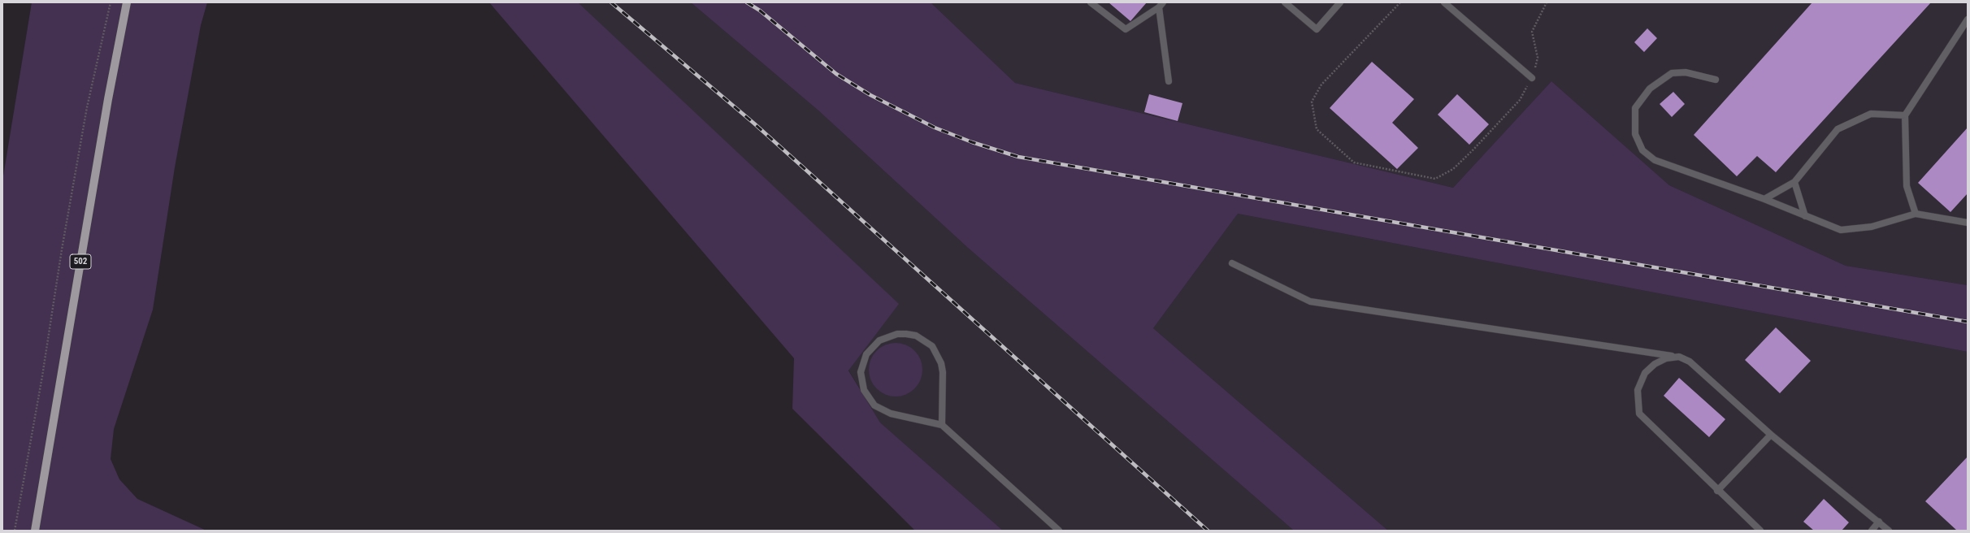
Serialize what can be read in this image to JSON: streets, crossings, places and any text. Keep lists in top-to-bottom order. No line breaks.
{"streets":{"main road":["502"]}}
